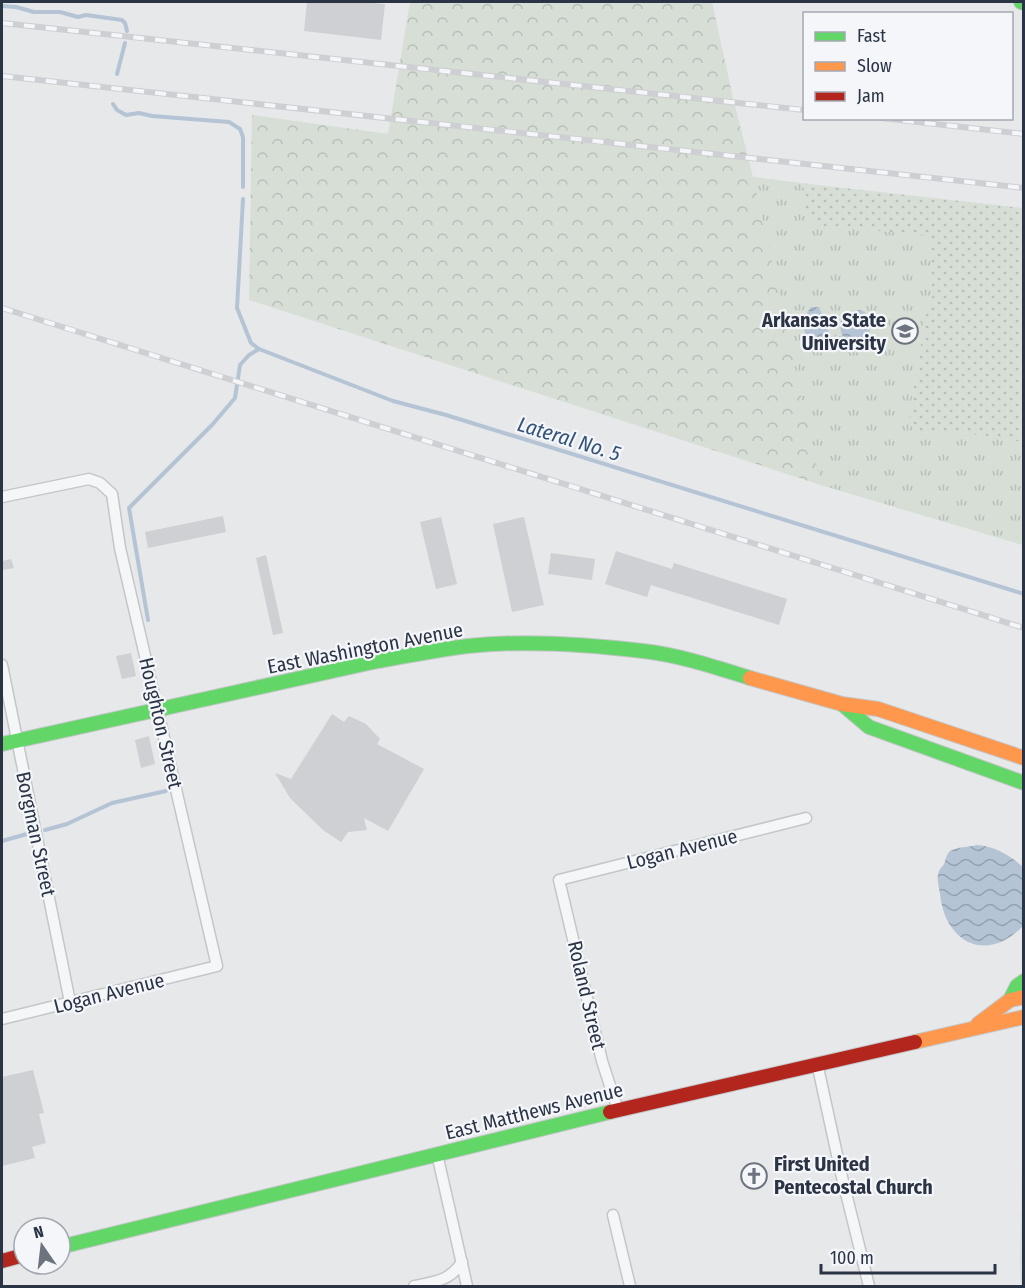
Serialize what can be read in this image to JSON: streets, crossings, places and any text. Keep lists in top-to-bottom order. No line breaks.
{"streets":{"street":["East Washington Avenue","Houghton Street","Borgman Street","Logan Avenue","Roland Street","East Matthews Avenue"]},"crossings":[["East Washington Avenue","Houghton Street"],["East Washington Avenue","Borgman Street"],["Houghton Street","Logan Avenue"],["Borgman Street","Logan Avenue"],["Logan Avenue","Roland Street"],["Roland Street","East Matthews Avenue"]],"water":["Lateral No. 5"],"places":{"school or university":["Arkansas State University"],"church":["First United Pentecostal Church"]},"legend":["Fast","Slow","Jam"],"scale_bar":"100 m","north":"top"}
